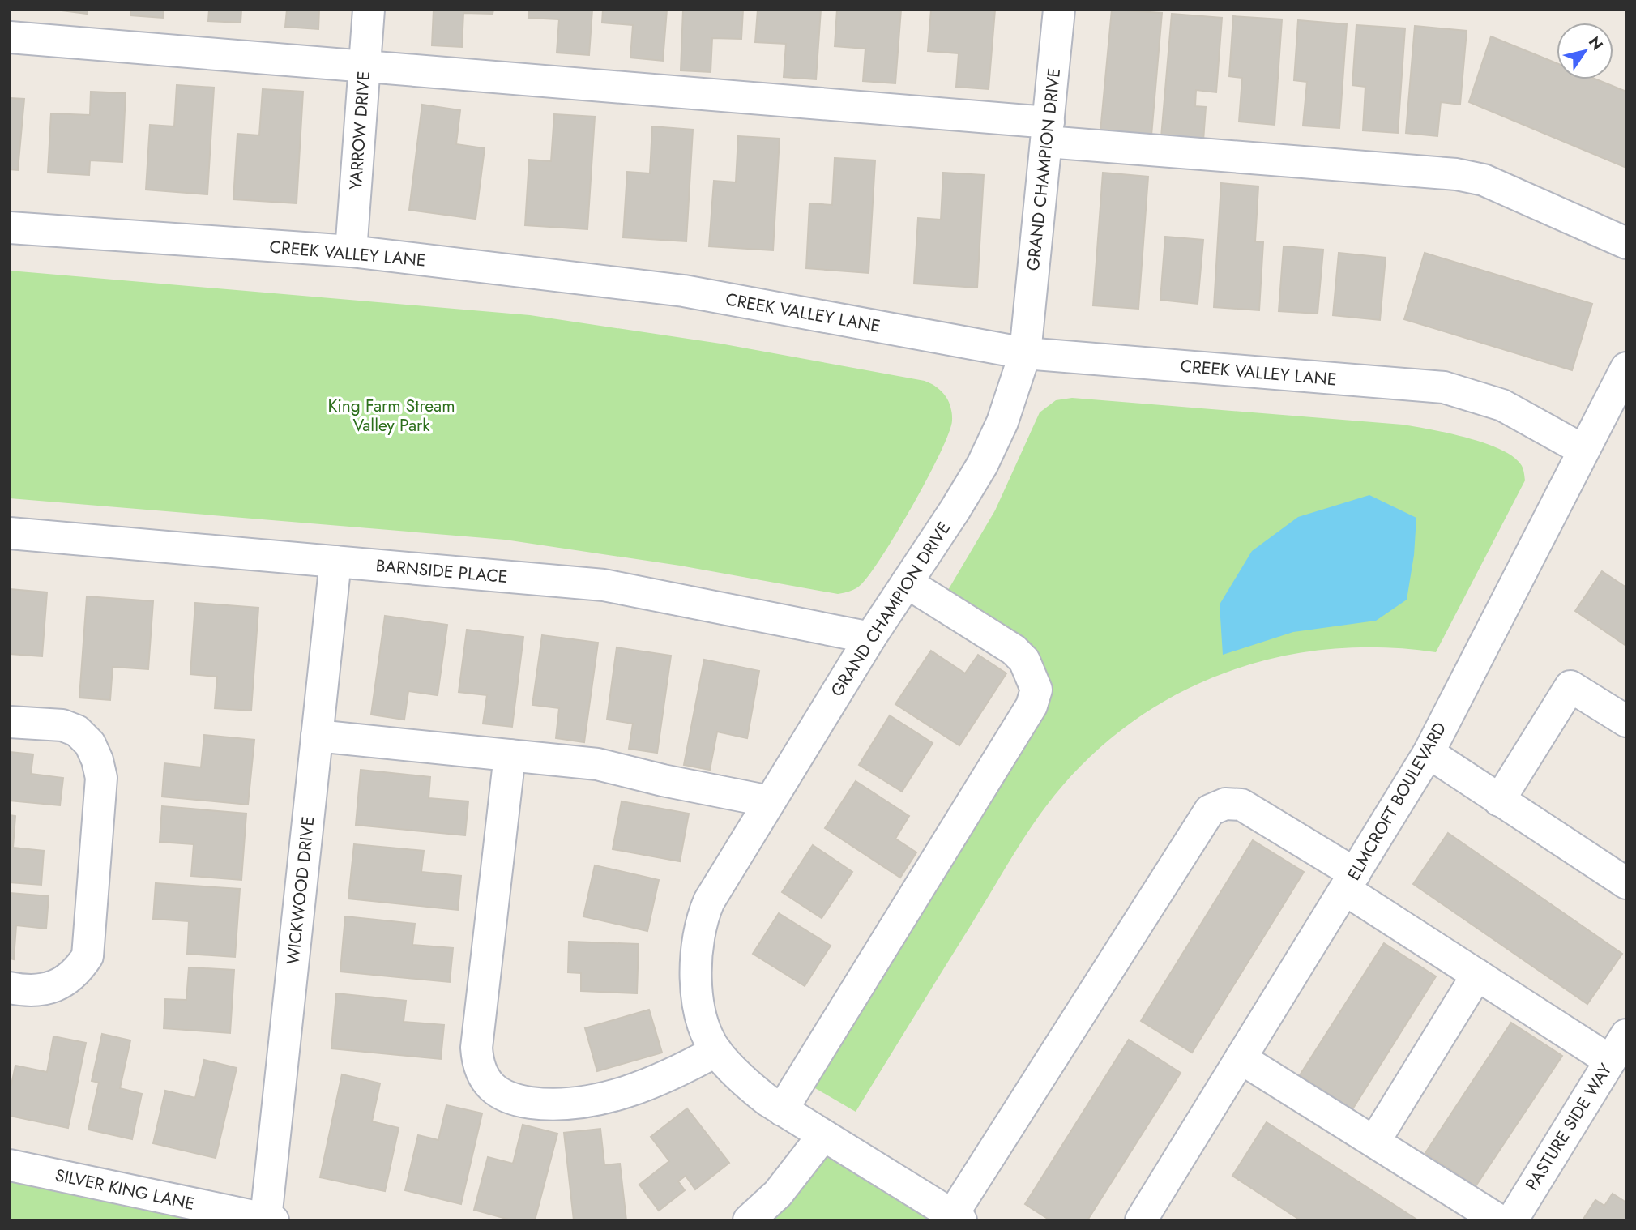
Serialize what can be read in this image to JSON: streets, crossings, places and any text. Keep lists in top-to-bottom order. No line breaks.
{"streets":{"street":["YARROW DRIVE","GRAND CHAMPION DRIVE","CREEK VALLEY LANE","BARNSIDE PLACE","ELMCROFT BOULEVARD","WICKWOOD DRIVE","PASTURE SIDE WAY","SILVER KING LANE"]},"crossings":[["YARROW DRIVE","CREEK VALLEY LANE"],["GRAND CHAMPION DRIVE","CREEK VALLEY LANE"],["GRAND CHAMPION DRIVE","BARNSIDE PLACE"],["CREEK VALLEY LANE","ELMCROFT BOULEVARD"],["BARNSIDE PLACE","WICKWOOD DRIVE"],["WICKWOOD DRIVE","SILVER KING LANE"]],"parks":["King Farm Stream Valley Park"],"north":"top right"}
